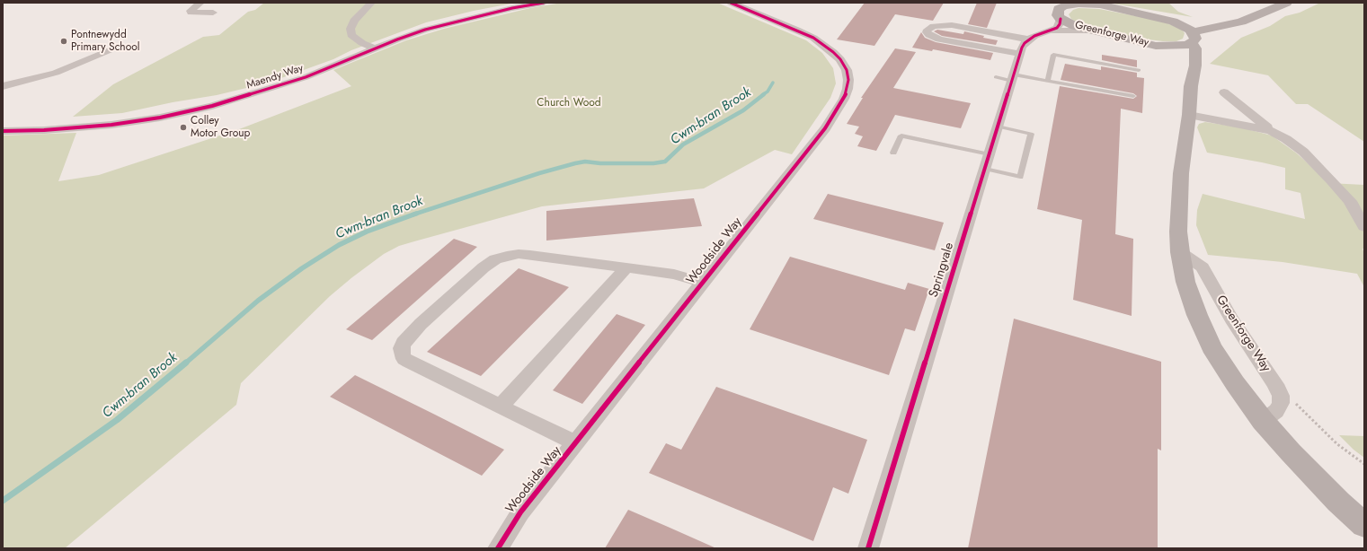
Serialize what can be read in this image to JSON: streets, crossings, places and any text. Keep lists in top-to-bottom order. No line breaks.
{"streets":{"street":["Greenforge Way","Maendy Way","Woodside Way","Springvale"]},"water":["Cwm-bran Brook"],"parks":["Church Wood"],"places":["Pontnewydd Primary School","Colley Motor Group"]}
